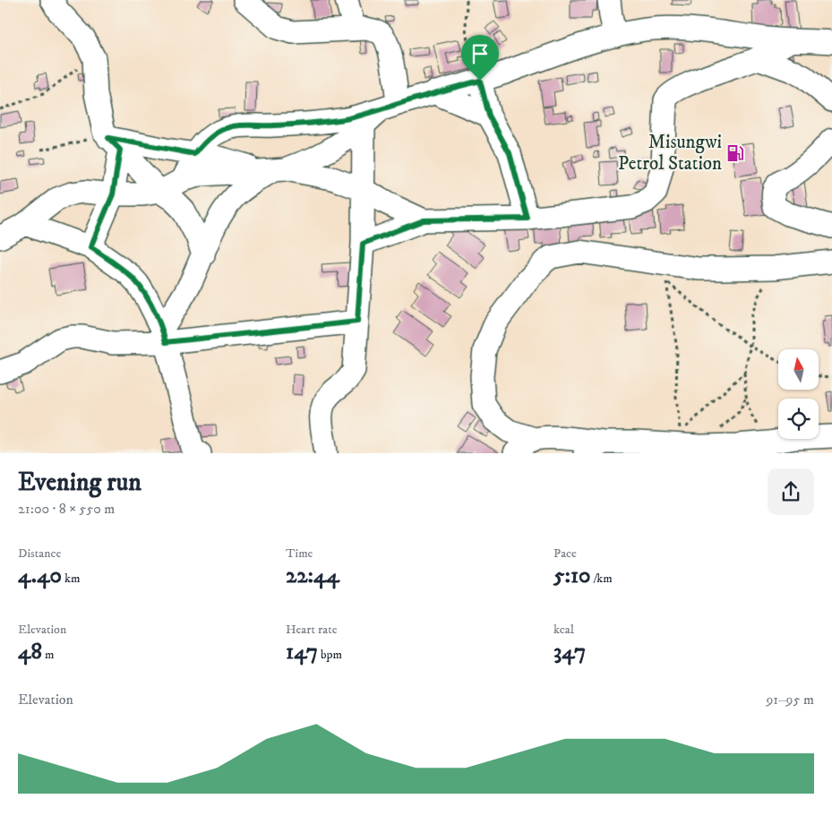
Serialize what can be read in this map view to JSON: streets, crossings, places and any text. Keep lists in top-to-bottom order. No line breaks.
{"places":{"fuel station":["Misungwi Petrol Station"]},"north":"top","page":{"heading":["Evening run","21:00 · 8 × 550 m"],"stats":[["Distance","4.40 km"],["Time","22:44"],["Pace","5:10 /km"],["Elevation","48 m"],["Heart rate","147 bpm"],["kcal","347"]],"chart":["Elevation","91–95 m"]}}
